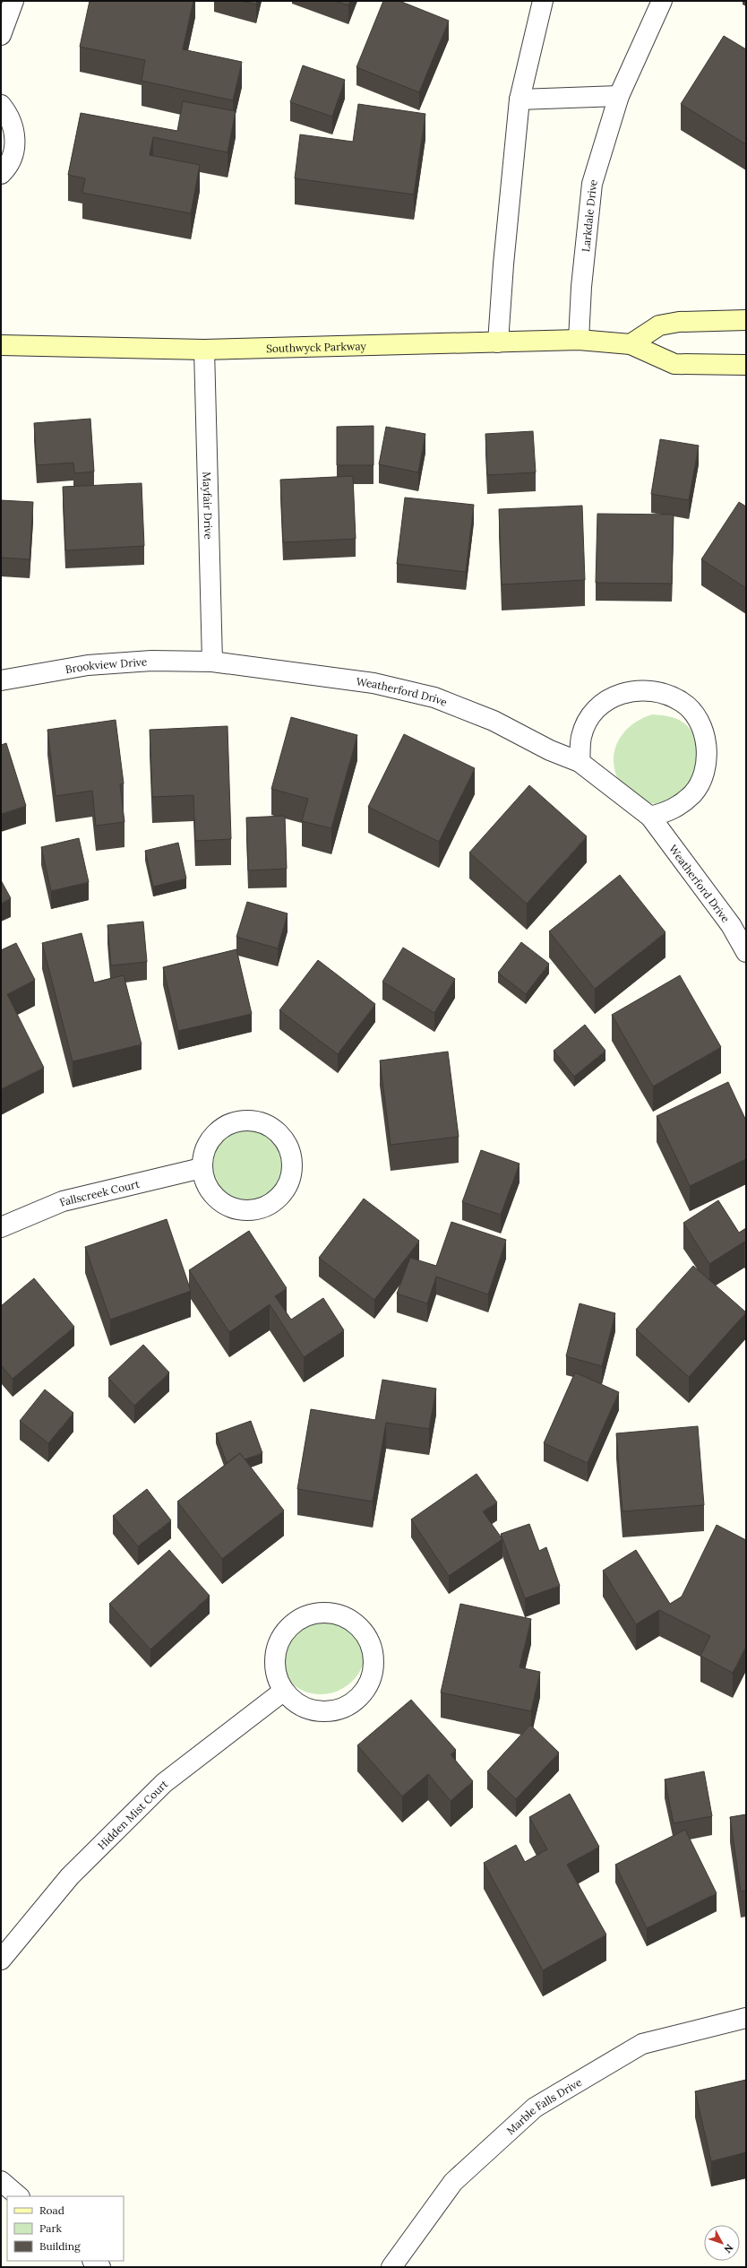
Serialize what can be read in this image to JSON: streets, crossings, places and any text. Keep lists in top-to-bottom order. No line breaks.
{"streets":{"street":["Larkdale Drive","Southwyck Parkway","Mayfair Drive","Brookview Drive","Weatherford Drive","Fallscreek Court","Hidden Mist Court","Marble Falls Drive"]},"crossings":[["Larkdale Drive","Southwyck Parkway"],["Southwyck Parkway","Mayfair Drive"],["Mayfair Drive","Brookview Drive"],["Mayfair Drive","Weatherford Drive"],["Brookview Drive","Weatherford Drive"]],"legend":["Road","Park","Building"],"north":"bottom right"}
